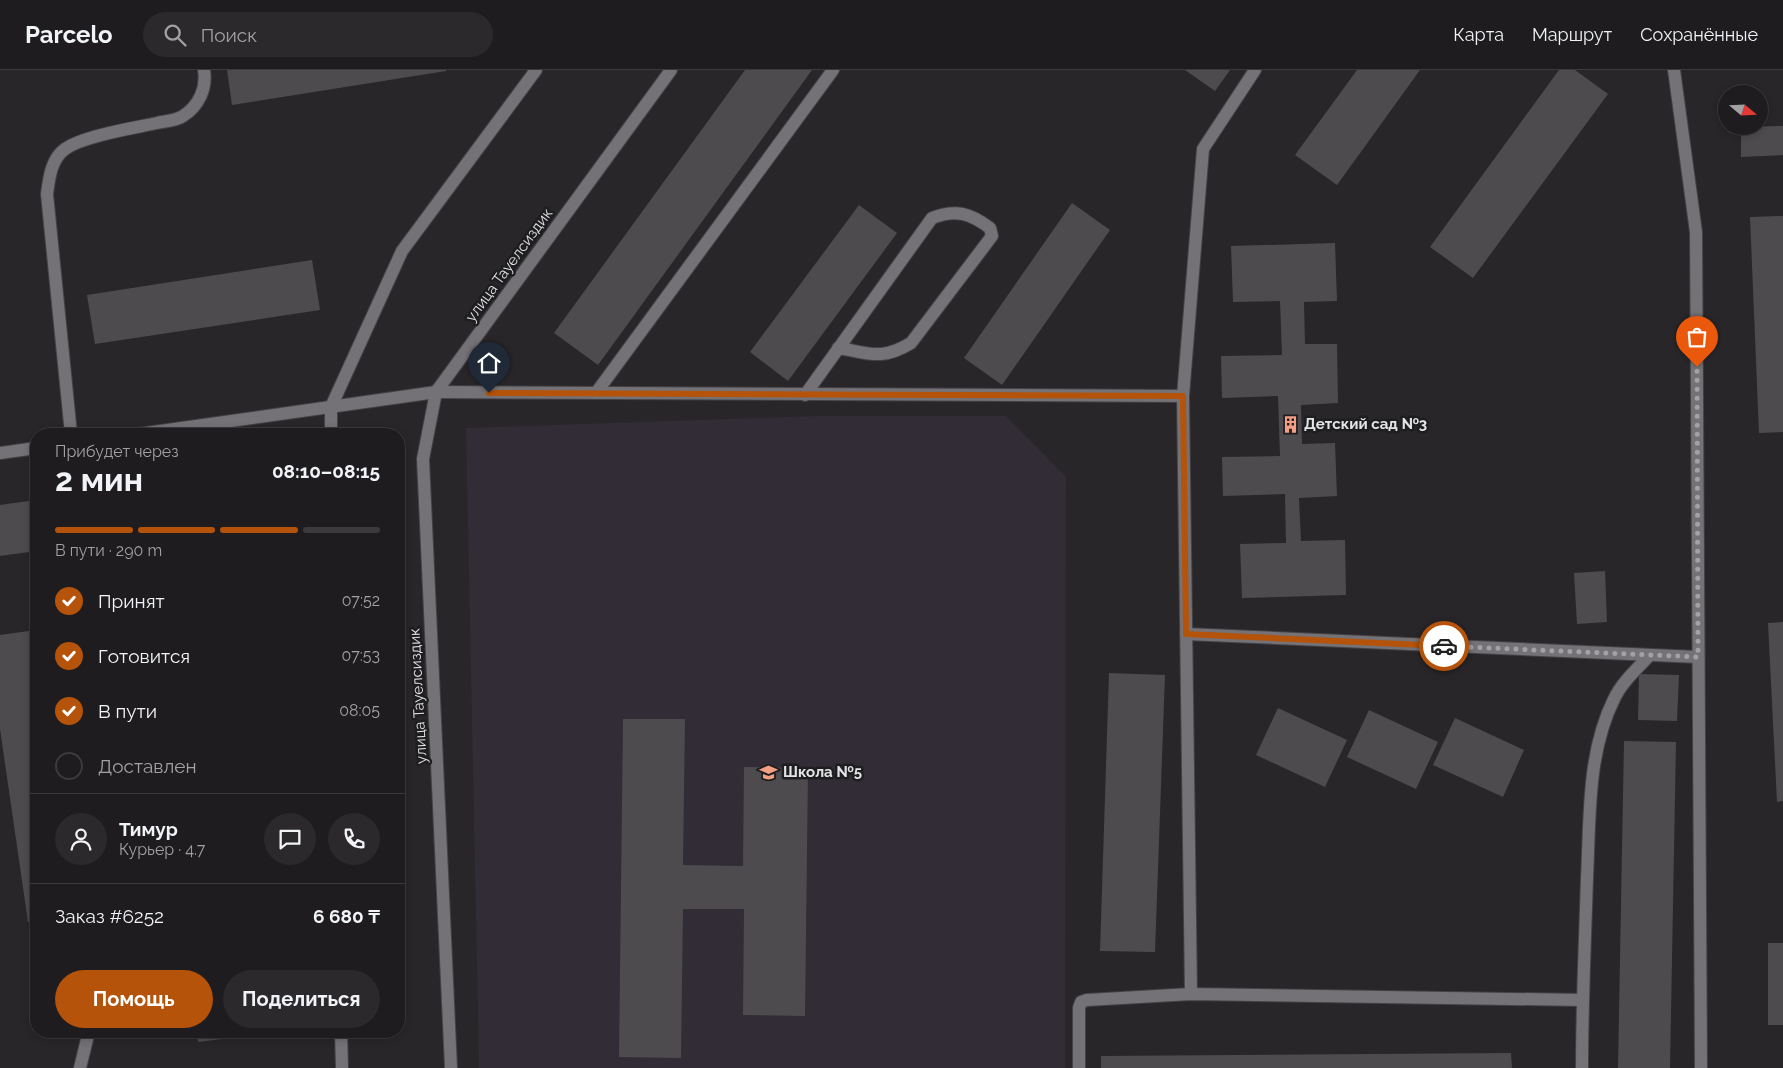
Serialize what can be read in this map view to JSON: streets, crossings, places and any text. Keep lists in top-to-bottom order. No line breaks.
{"streets":{"street":["улица Тауелсиздик"]},"places":{"building":["Детский сад №3"],"school or university":["Школа №5"]},"north":"right","page":{"header":"Parcelo","search":"Поиск","nav":["Карта","Маршрут","Сохранённые"],"heading":["2 мин","Прибудет через","08:10–08:15"],"panel":["Тимур","Курьер · 4.7","Заказ #6252","6 680 ₸"],"bar":"В пути · 290 m","list":[["Принят","07:52"],["Готовится","07:53"],["В пути","08:05"],"Доставлен"],"buttons":["Помощь","Поделиться"]}}
